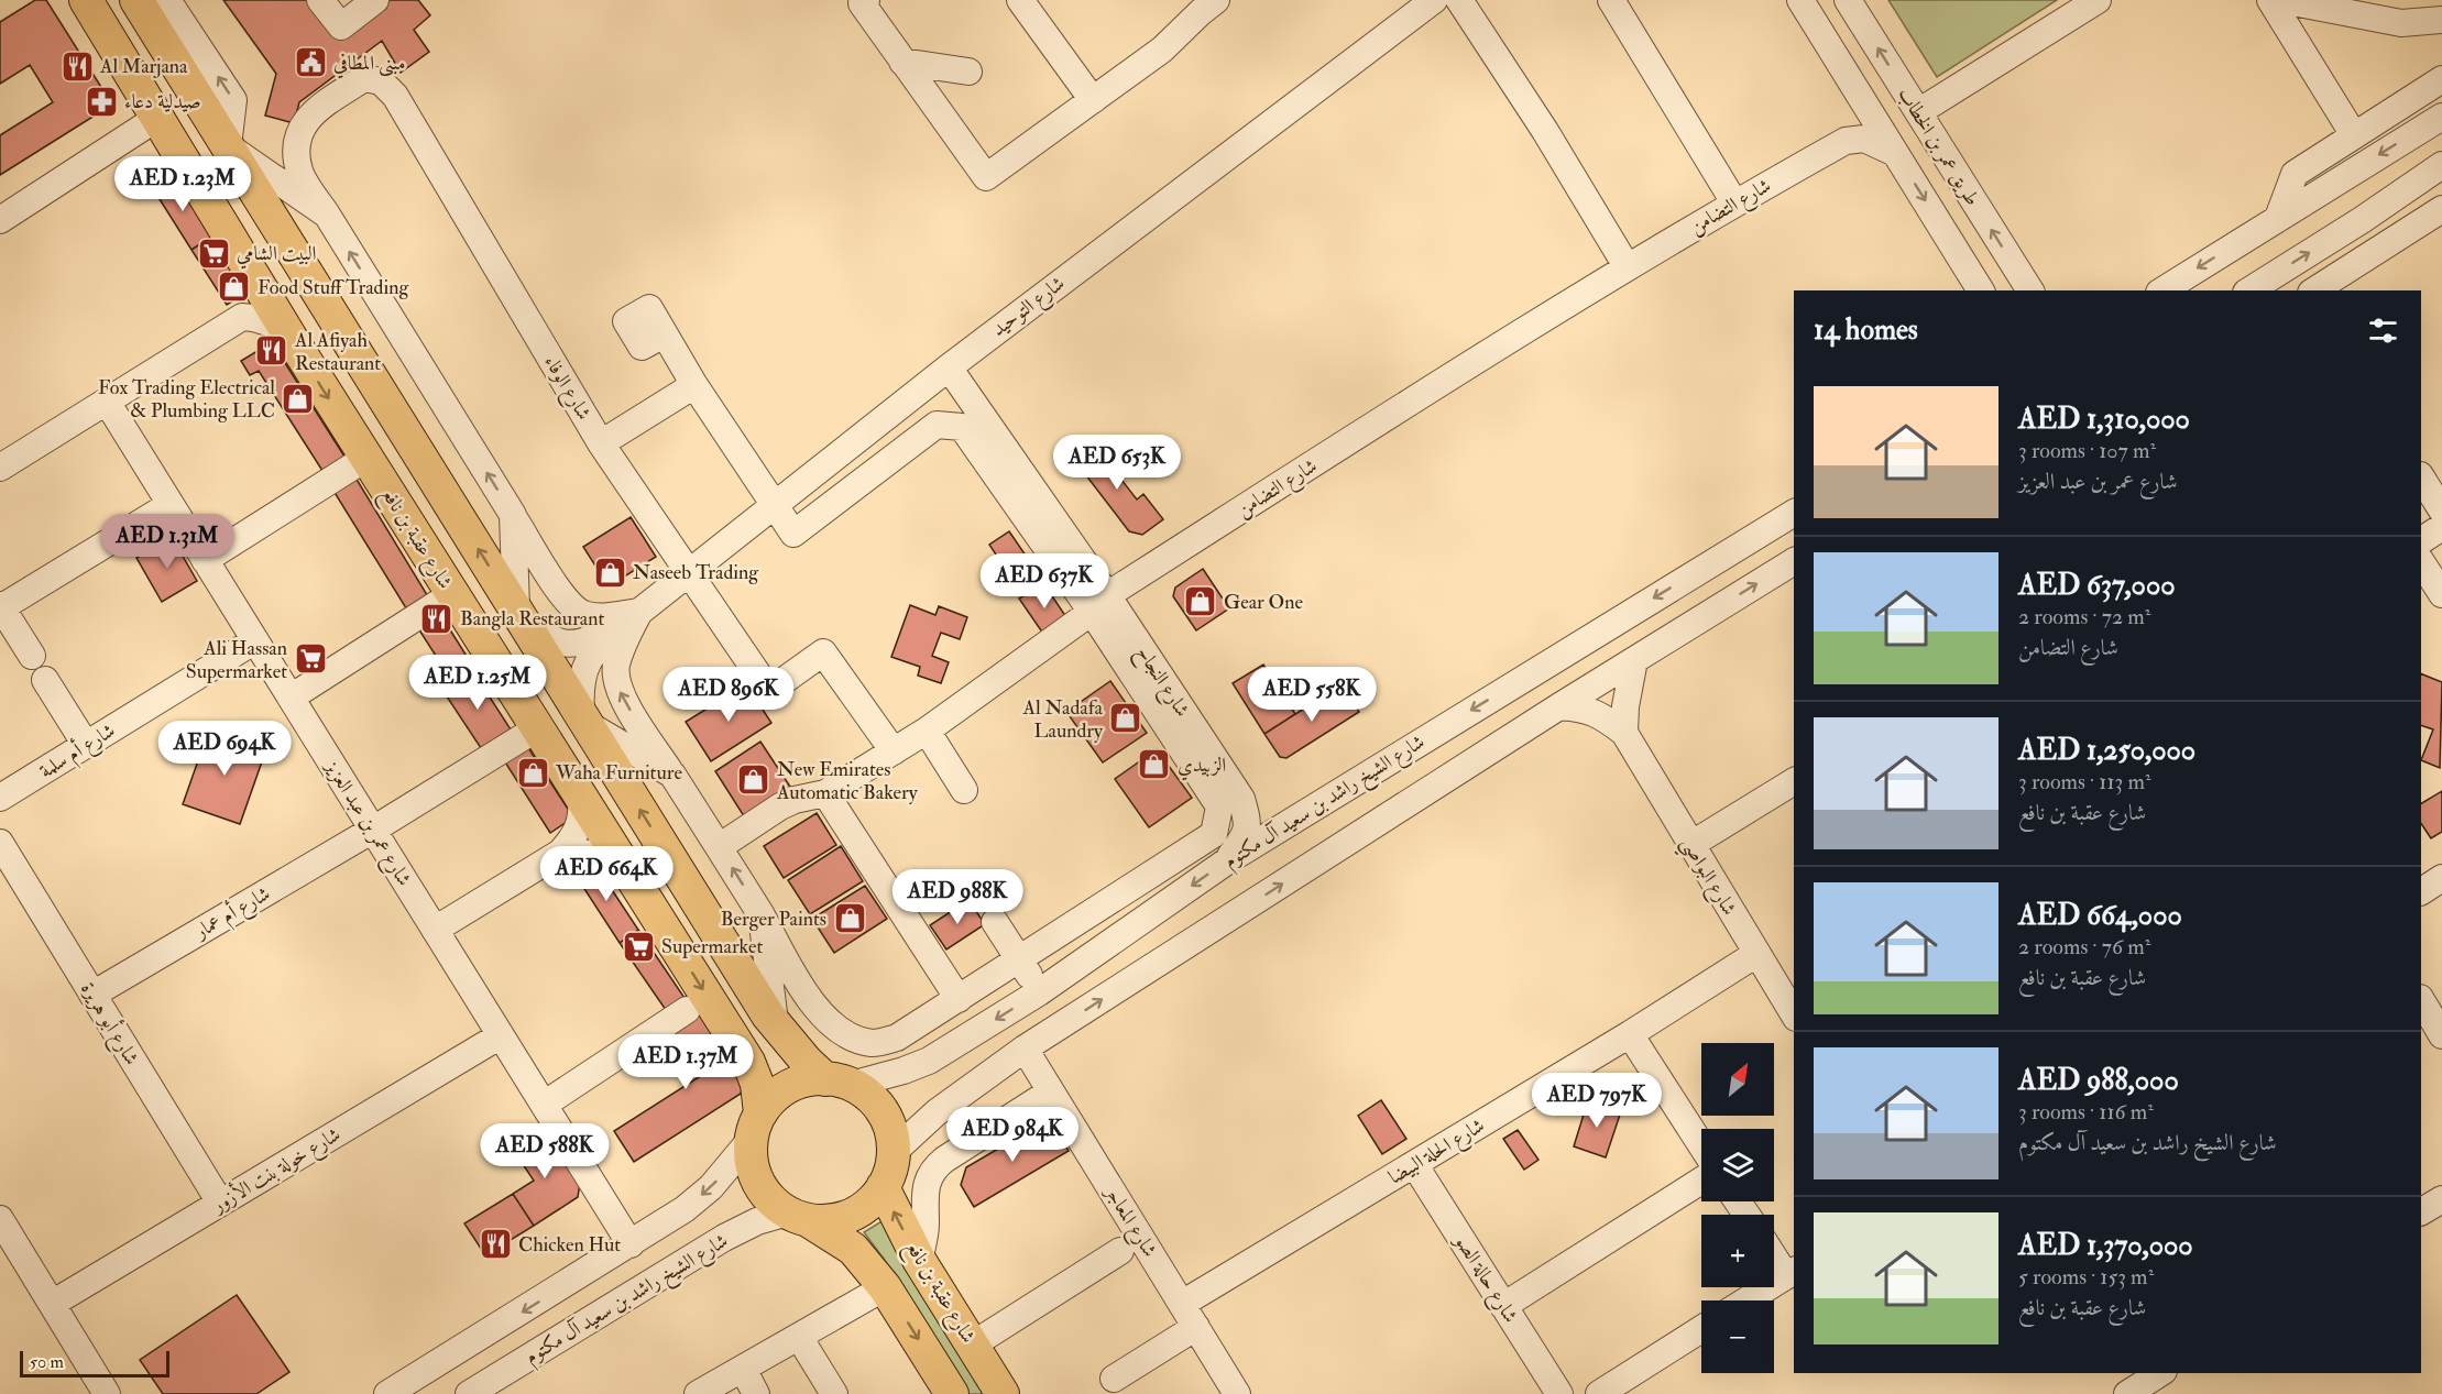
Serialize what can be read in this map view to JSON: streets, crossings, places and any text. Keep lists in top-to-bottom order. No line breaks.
{"streets":{"main road":["شارع عقبة بن نافع"],"street":["طريق عمر بن الخطاب","شارع التضامن","شارع التوحيد","شارع الوفاء","شارع النجاح","شارع أم سلمة","شارع الشيخ راشد بن سعيد آل مكتوم","شارع عمر بن عبد العزيز","شارع البواصي","شارع أم عمار","شارع أبو هريرة","شارع الحلة البيضا","شارع خولة بنت الأزور","شارع المعاجر","شارع حالة الصو"]},"crossings":[["شارع التضامن","شارع الوفاء"],["شارع التضامن","شارع النجاح"],["شارع التوحيد","شارع الوفاء"],["شارع التوحيد","شارع النجاح"],["شارع عقبة بن نافع","شارع الشيخ راشد بن سعيد آل مكتوم"],["شارع عقبة بن نافع","شارع أم عمار"],["شارع النجاح","شارع الشيخ راشد بن سعيد آل مكتوم"],["شارع أم سلمة","شارع عمر بن عبد العزيز"],["شارع عمر بن عبد العزيز","شارع أم عمار"],["شارع عمر بن عبد العزيز","شارع خولة بنت الأزور"],["شارع البواصي","شارع الحلة البيضا"],["شارع أم عمار","شارع أبو هريرة"],["شارع أبو هريرة","شارع خولة بنت الأزور"],["شارع الحلة البيضا","شارع المعاجر"],["شارع الحلة البيضا","شارع حالة الصو"]],"places":{"public building":["مبنى المطافي"],"restaurant":["Al Marjana","Al Afiyah Restaurant","Bangla Restaurant","Chicken Hut"],"pharmacy":["صيدلية دعاء"],"supermarket":["البيت الشامي","Ali Hassan Supermarket","Supermarket"],"shop":["Food Stuff Trading","Fox Trading Electrical & Plumbing LLC","Naseeb Trading","Gear One","Al Nadafa Laundry","الزبيدي","Waha Furniture","New Emirates Automatic Bakery","Berger Paints"]},"scale_bar":"50 m","north":"top right","page":{"price":["AED 1.23M","AED 653K","AED 1.31M","AED 637K","AED 1.25M","AED 896K","AED 558K","AED 694K","AED 664K","AED 988K","AED 1.37M","AED 797K","AED 984K","AED 588K"],"heading":"14 homes","list":[{"name":"AED 1,310,000","note":"3 rooms · 107 m² · شارع عمر بن عبد العزيز"},{"name":"AED 637,000","note":"2 rooms · 72 m² · شارع التضامن"},{"name":"AED 1,250,000","note":"3 rooms · 113 m² · شارع عقبة بن نافع"},{"name":"AED 664,000","note":"2 rooms · 76 m² · شارع عقبة بن نافع"},{"name":"AED 988,000","note":"3 rooms · 116 m² · شارع الشيخ راشد بن سعيد آل مكتوم"},{"name":"AED 1,370,000","note":"5 rooms · 153 m² · شارع عقبة بن نافع"}],"map_buttons":["+","−"],"scale":"50 m"}}
